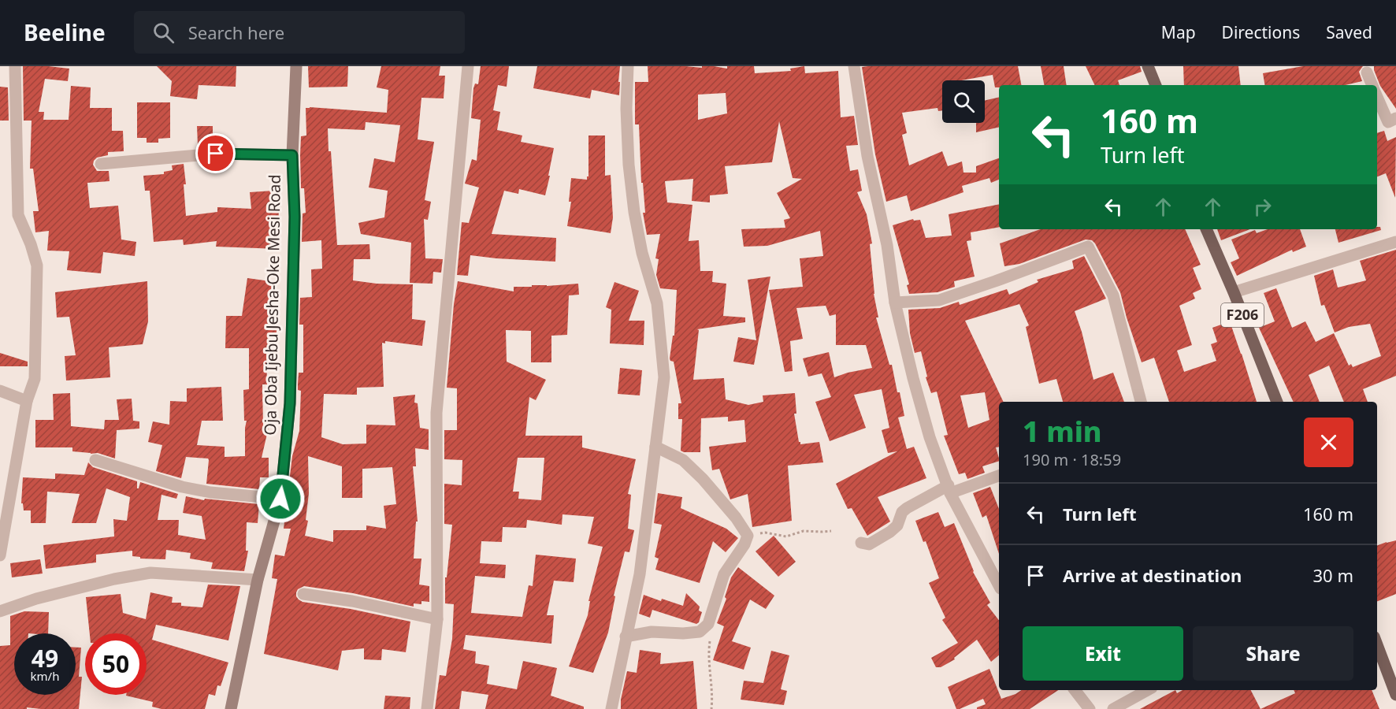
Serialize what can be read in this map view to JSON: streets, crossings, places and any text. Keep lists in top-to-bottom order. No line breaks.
{"streets":{"main road":["Oja Oba Ijebu Jesha-Oke Mesi Road","F206"]},"page":{"header":"Beeline","search":"Search here","nav":["Map","Directions","Saved"],"turn":["160 m","Turn left"],"heading":["1 min","190 m · 18:59"],"list":[{"name":"Turn left","value":"160 m"},{"name":"Arrive at destination","value":"30 m"}],"buttons":["Exit","Share"],"speed":"49 km/h","limit":"50"}}
